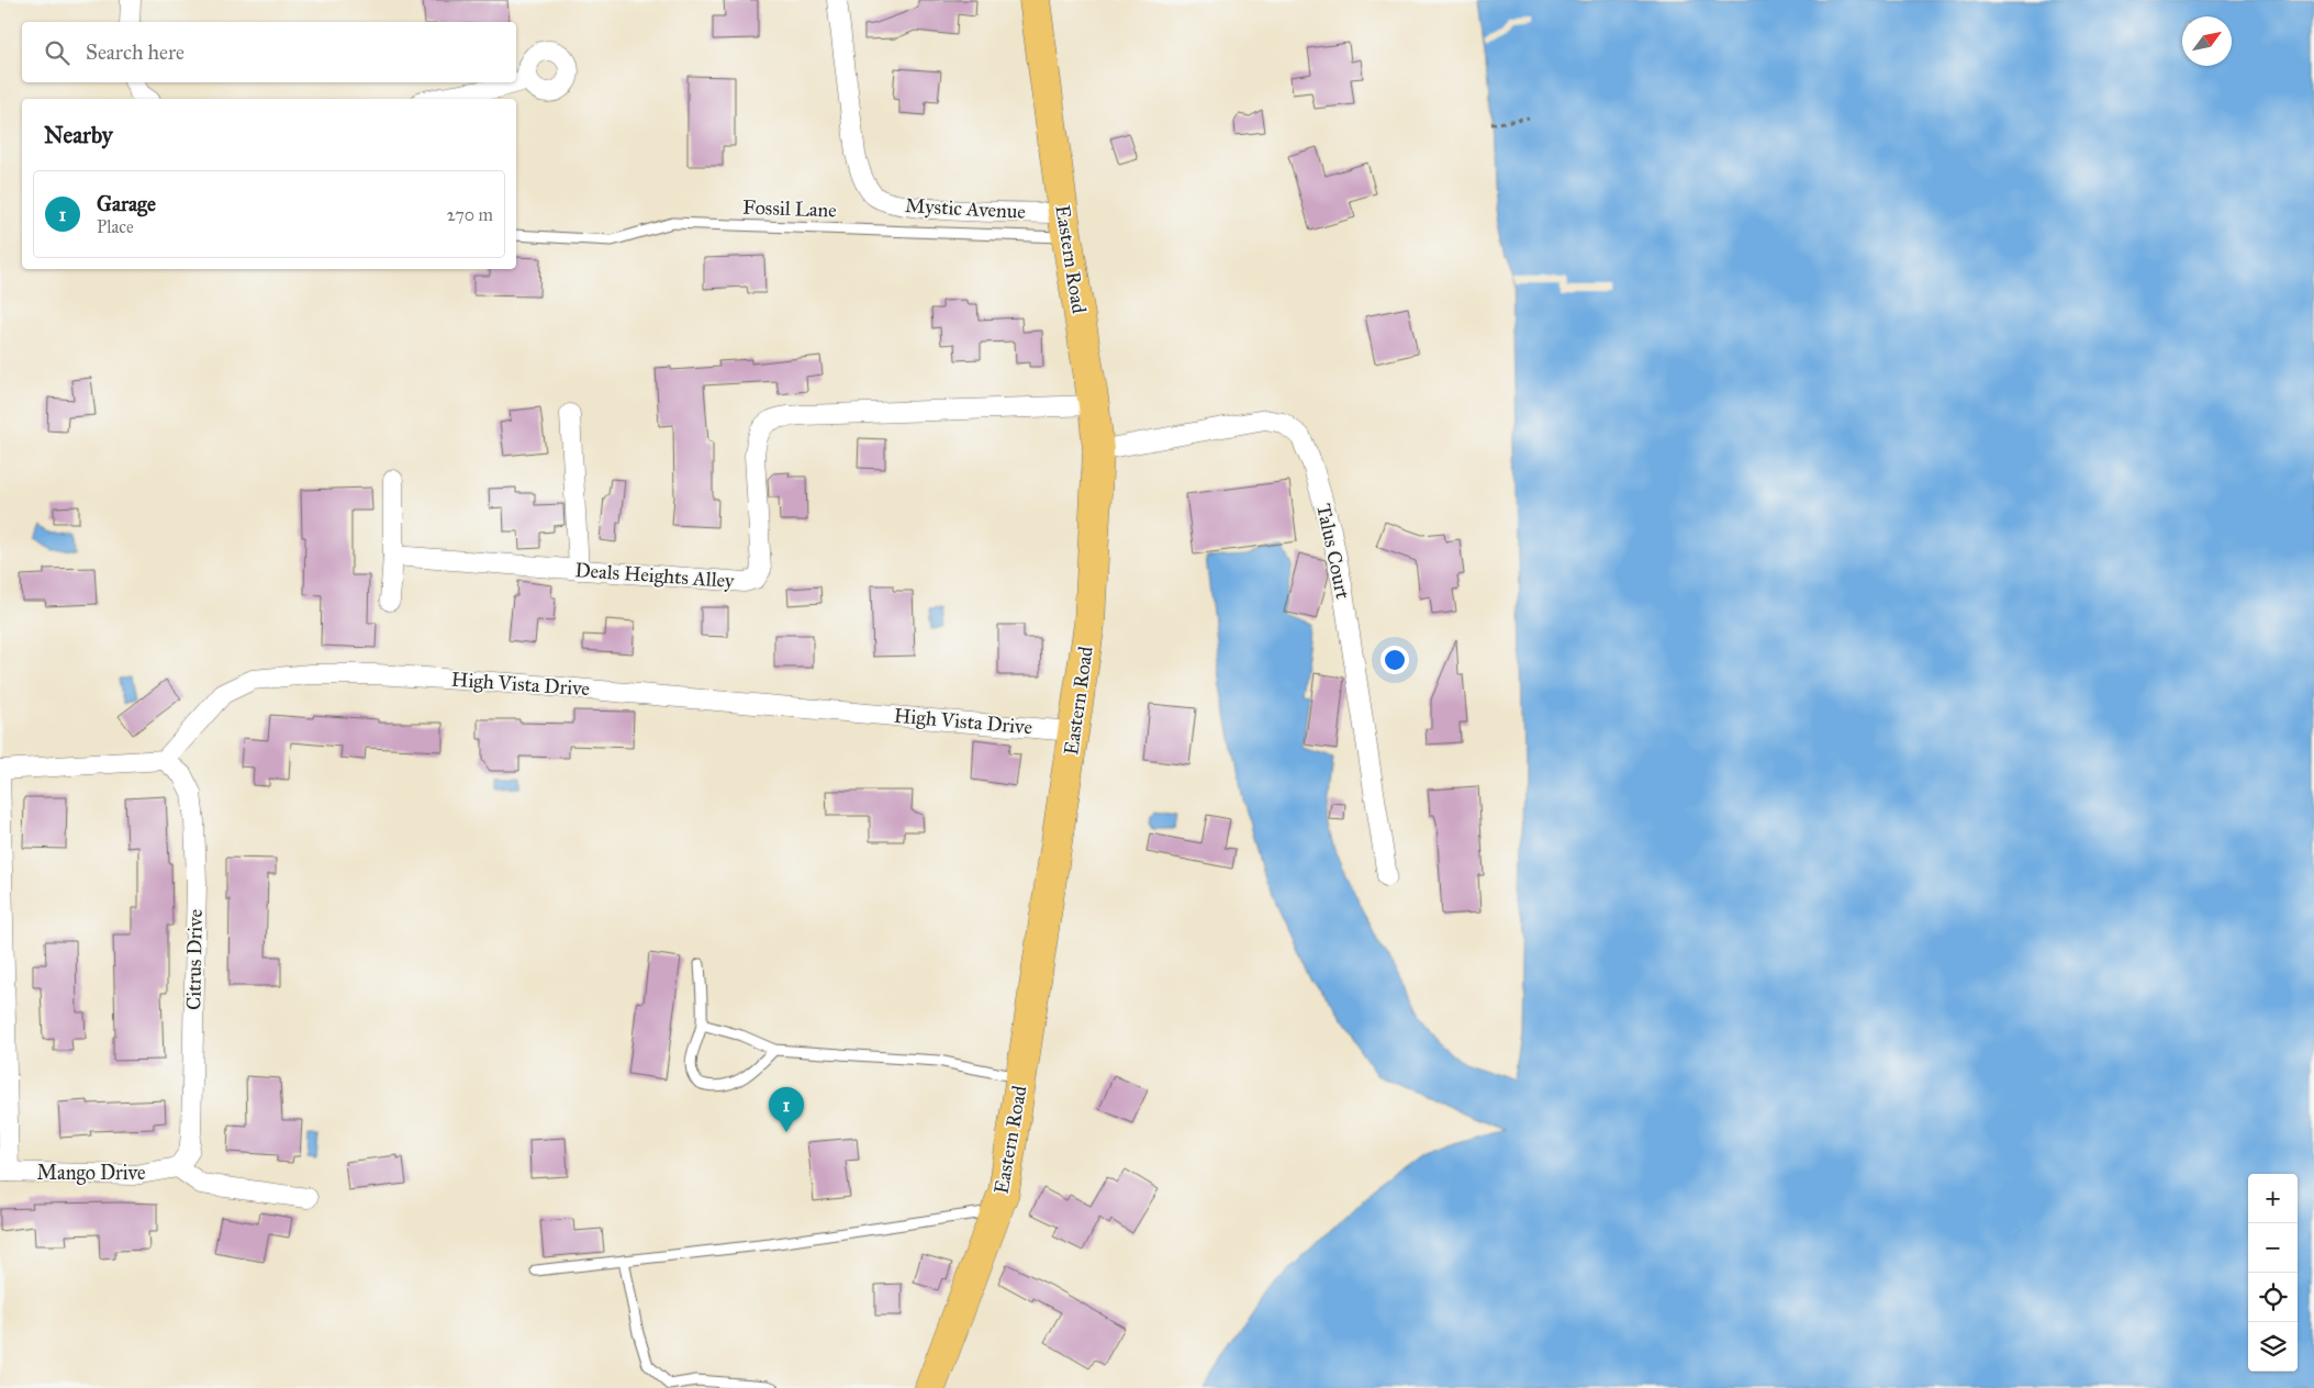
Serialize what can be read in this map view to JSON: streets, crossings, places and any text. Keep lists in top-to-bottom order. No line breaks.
{"streets":{"highway":["Eastern Road"],"street":["Mystic Avenue","Talus Court","Deals Heights Alley","High Vista Drive","Citrus Drive","Mango Drive"],"lane":["Fossil Lane"]},"crossings":[["Fossil Lane","Mystic Avenue"],["Fossil Lane","Eastern Road"],["Mystic Avenue","Eastern Road"],["Eastern Road","Talus Court"],["Eastern Road","Deals Heights Alley"],["Eastern Road","High Vista Drive"],["High Vista Drive","Citrus Drive"],["Citrus Drive","Mango Drive"]],"north":"top right","page":{"search":"Search here","heading":"Nearby","list":[{"mark":"1","name":"Garage","note":"Place","value":"270 m"}],"pins":"1","map_buttons":["+","−"]}}
